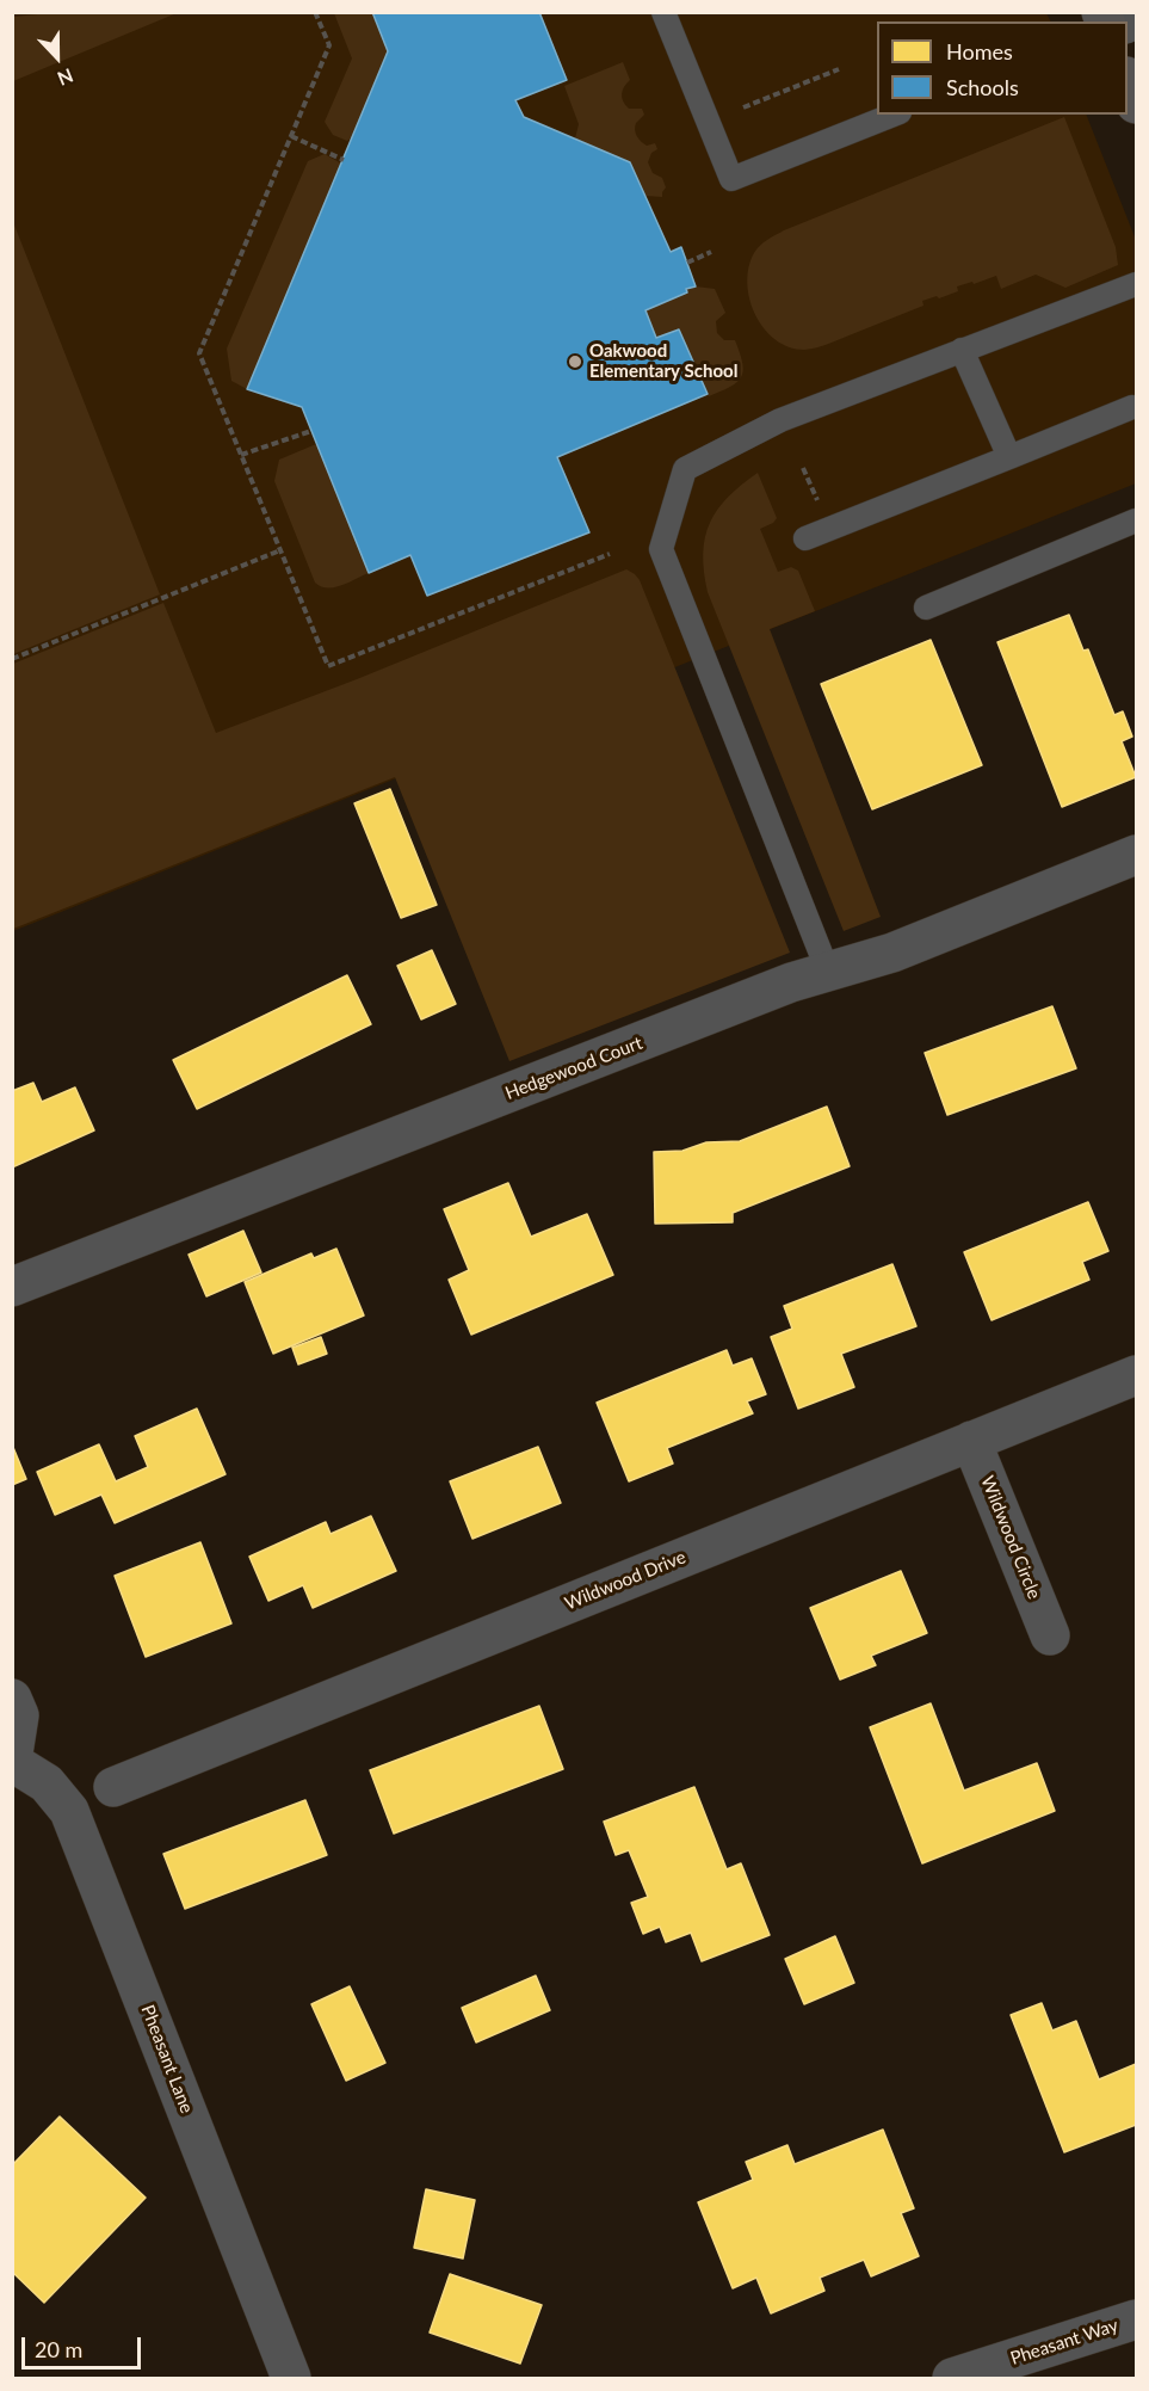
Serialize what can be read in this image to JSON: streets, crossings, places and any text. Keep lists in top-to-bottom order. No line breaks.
{"streets":{"street":["Hedgewood Court","Wildwood Circle","Wildwood Drive","Pheasant Lane","Pheasant Way"]},"crossings":[["Wildwood Circle","Wildwood Drive"]],"places":["Oakwood Elementary School"],"legend":["Homes","Schools"],"scale_bar":"20 m","north":"bottom"}
